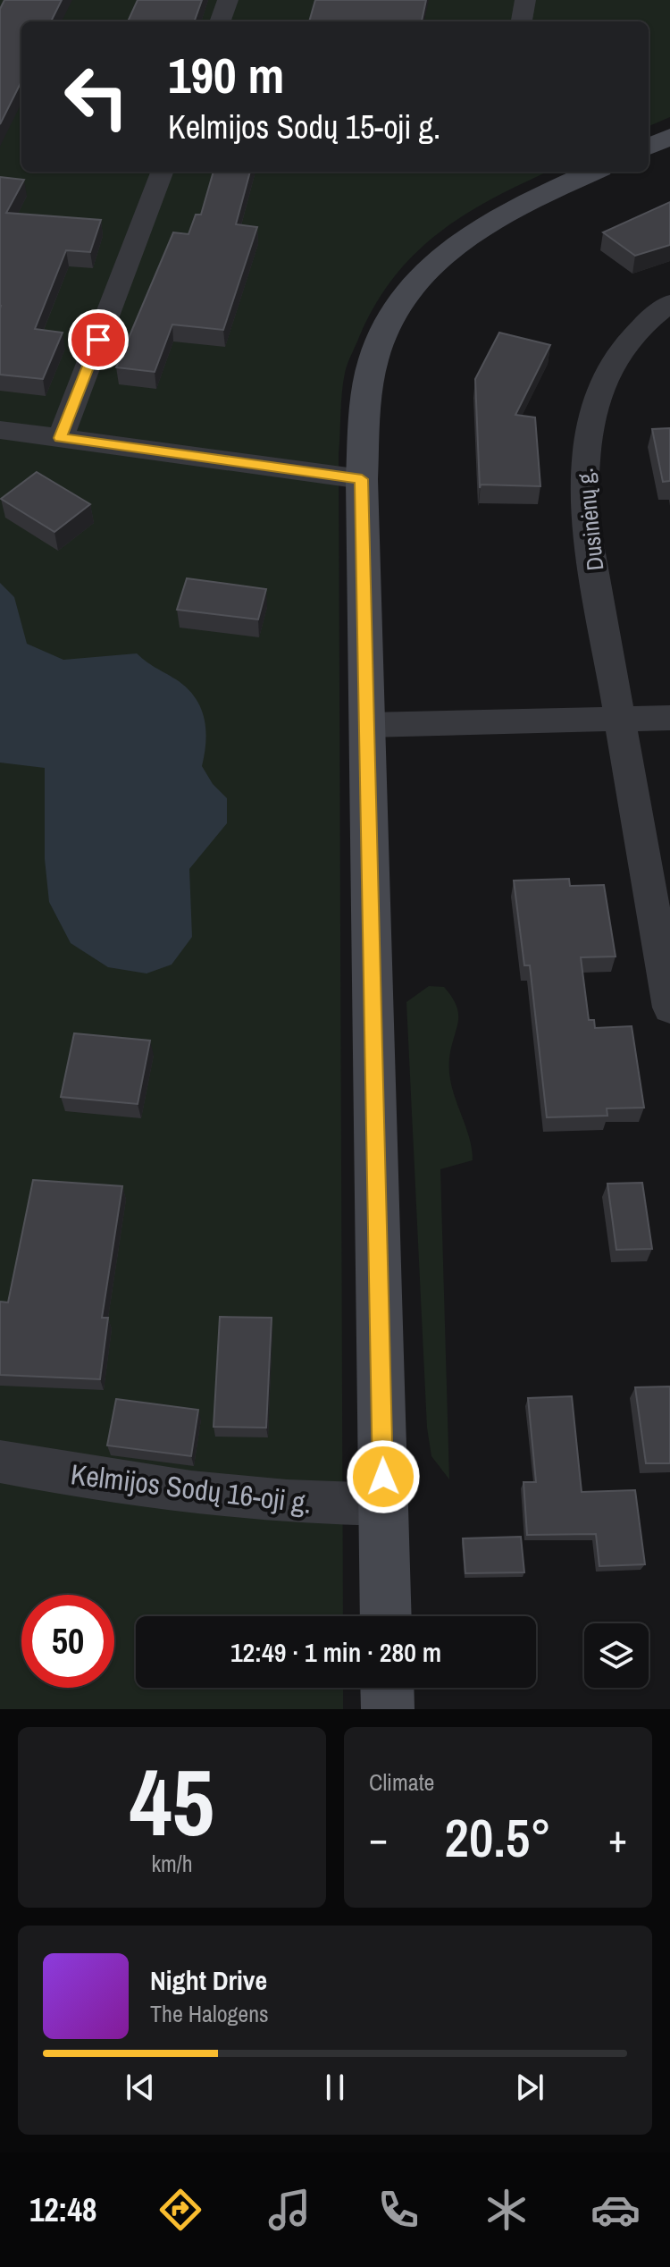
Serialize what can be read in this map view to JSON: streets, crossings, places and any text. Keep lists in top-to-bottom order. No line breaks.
{"streets":{"street":["Dusinėnų g.","Kelmijos Sodų 16-oji g."]},"page":{"turn":["190 m","Kelmijos Sodų 15-oji g."],"limit":"50","trip":"12:49 · 1 min · 280 m","tile":[["45","km/h"],"Climate"],"heat":["−","20.5°","+"],"song":["Night Drive","The Halogens"],"tabs":"12:48"}}
